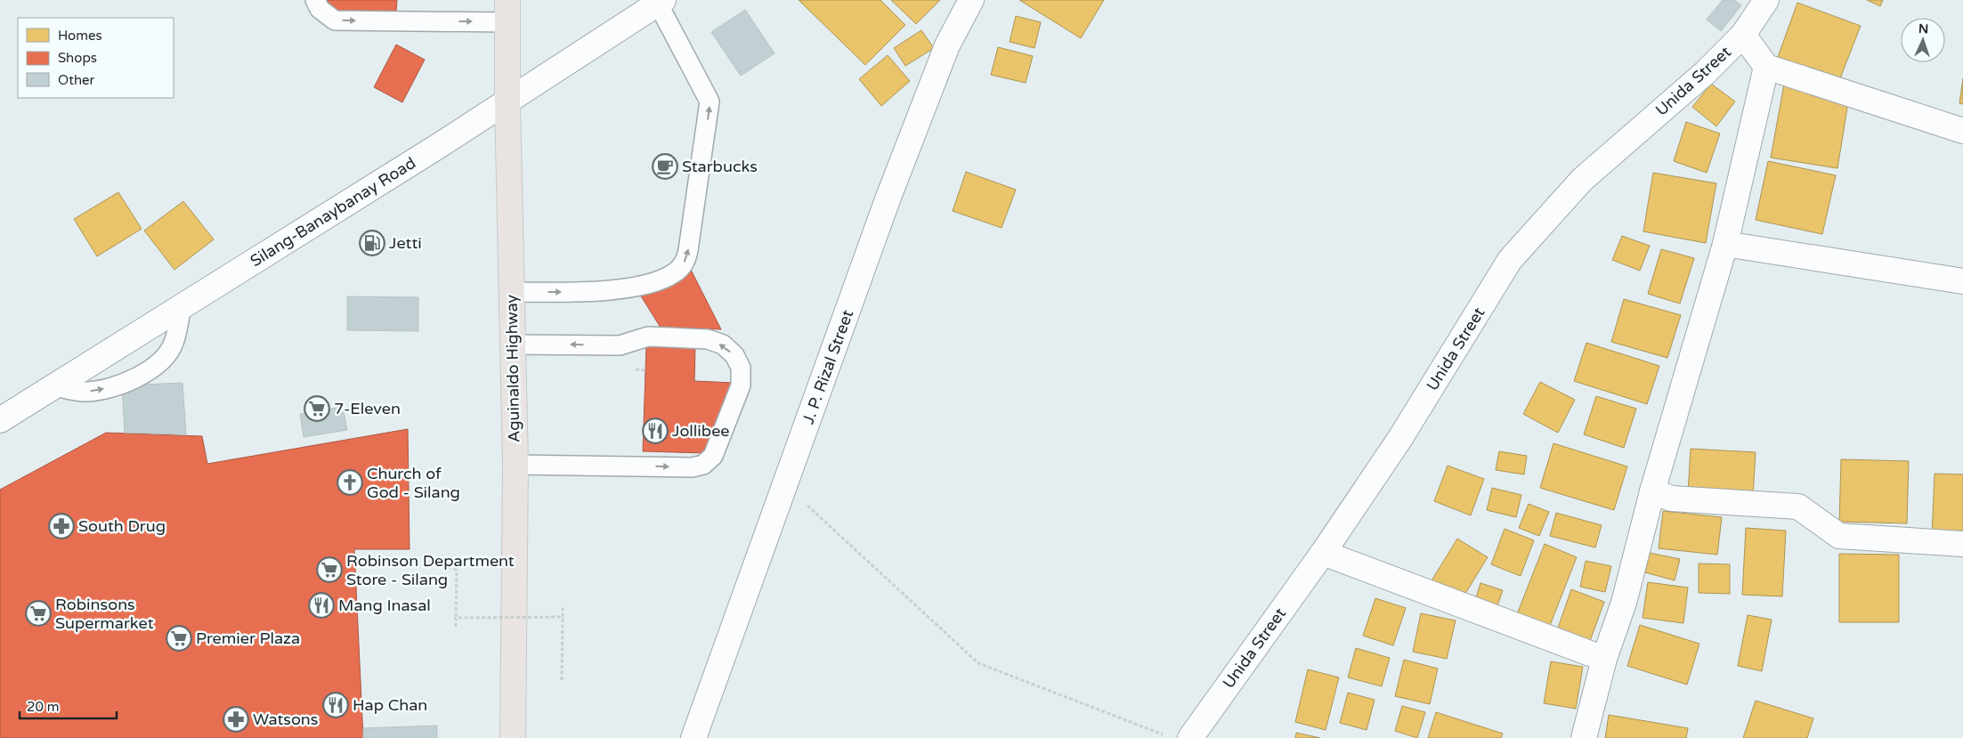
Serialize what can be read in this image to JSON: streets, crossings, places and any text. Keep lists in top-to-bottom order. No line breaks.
{"streets":{"main road":["Aguinaldo Highway"],"street":["Unida Street","Silang-Banaybanay Road","J. P. Rizal Street"]},"crossings":[["Silang-Banaybanay Road","Aguinaldo Highway"]],"places":{"cafe":["Starbucks"],"fuel station":["Jetti"],"supermarket":["7-Eleven","Robinson Department Store - Silang","Robinsons Supermarket","Premier Plaza"],"restaurant":["Jollibee","Mang Inasal","Hap Chan"],"church":["Church of God - Silang"],"pharmacy":["South Drug","Watsons"]},"legend":["Homes","Shops","Other"],"scale_bar":"20 m","north":"top"}
